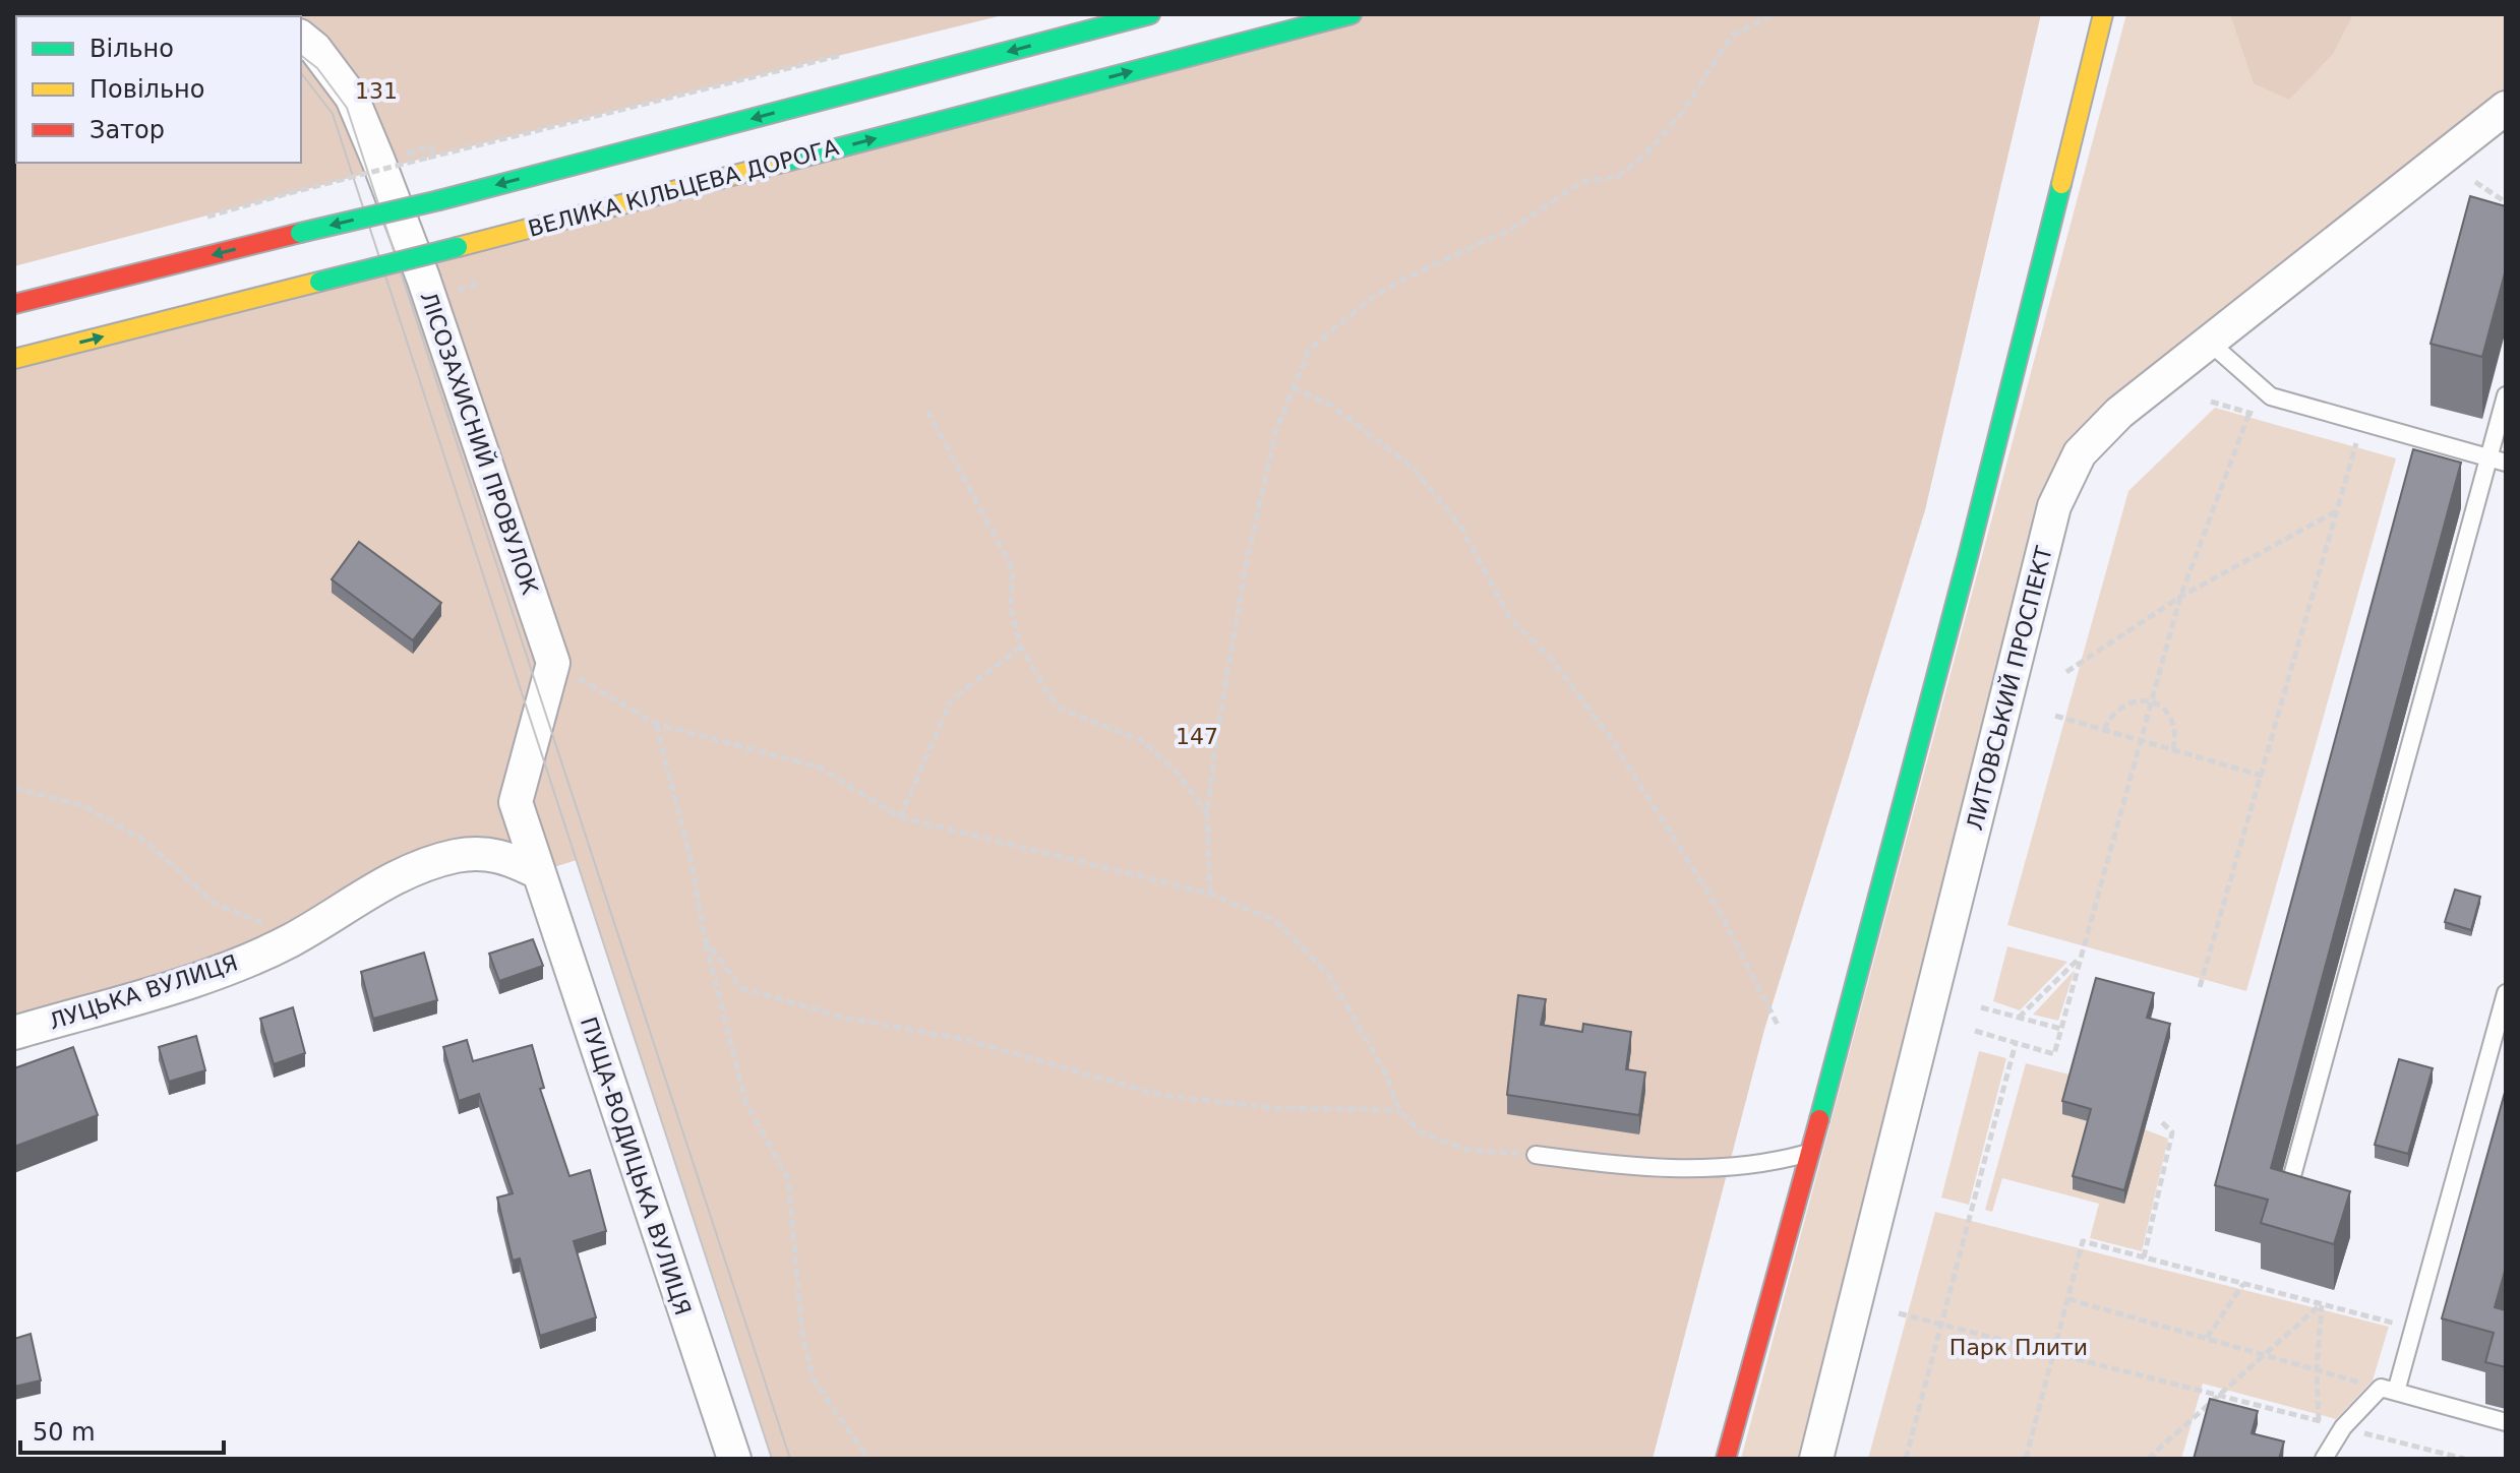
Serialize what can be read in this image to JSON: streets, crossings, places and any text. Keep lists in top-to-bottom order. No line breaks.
{"streets":{"main road":["ВЕЛИКА КІЛЬЦЕВА ДОРОГА"],"street":["ЛІСОЗАХИСНИЙ ПРОВУЛОК","ЛИТОВСЬКИЙ ПРОСПЕКТ","ЛУЦЬКА ВУЛИЦЯ","ПУЩА-ВОДИЦЬКА ВУЛИЦЯ"]},"crossings":[["ЛУЦЬКА ВУЛИЦЯ","ПУЩА-ВОДИЦЬКА ВУЛИЦЯ"]],"parks":["131","147","Парк Плити"],"legend":["Вільно","Повільно","Затор"],"scale_bar":"50 m"}
